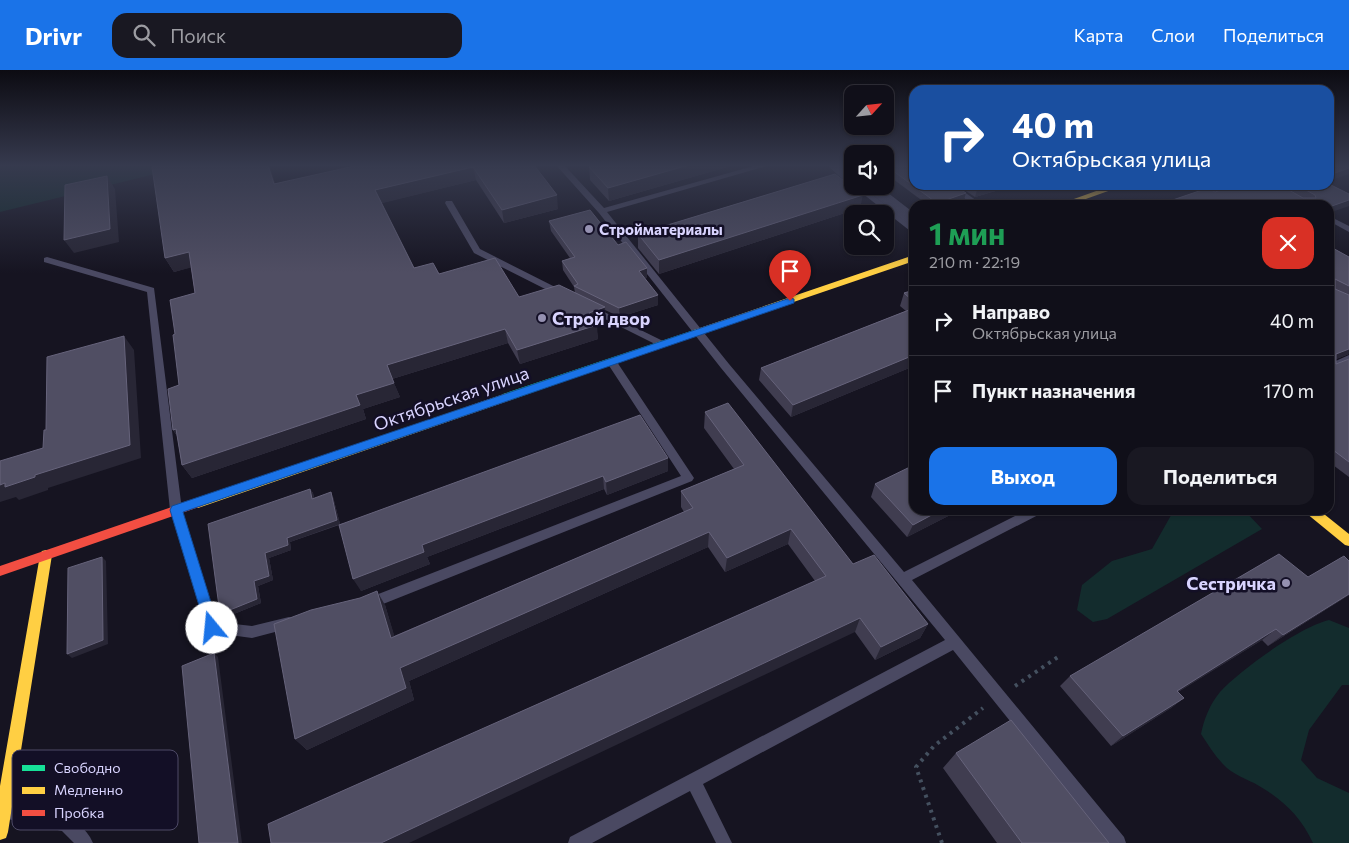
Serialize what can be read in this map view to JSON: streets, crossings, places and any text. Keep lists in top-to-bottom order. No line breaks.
{"streets":{"street":["Октябрьская улица"]},"places":["Стройматериалы","Строй двор","Сестричка"],"legend":["Свободно","Медленно","Пробка"],"north":"top right","page":{"header":"Drivr","search":"Поиск","nav":["Карта","Слои","Поделиться"],"turn":["40 m","Октябрьская улица"],"heading":["1 мин","210 m · 22:19"],"list":[{"name":"Направо","note":"Октябрьская улица","value":"40 m"},{"name":"Пункт назначения","value":"170 m"}],"buttons":["Выход","Поделиться"]}}
